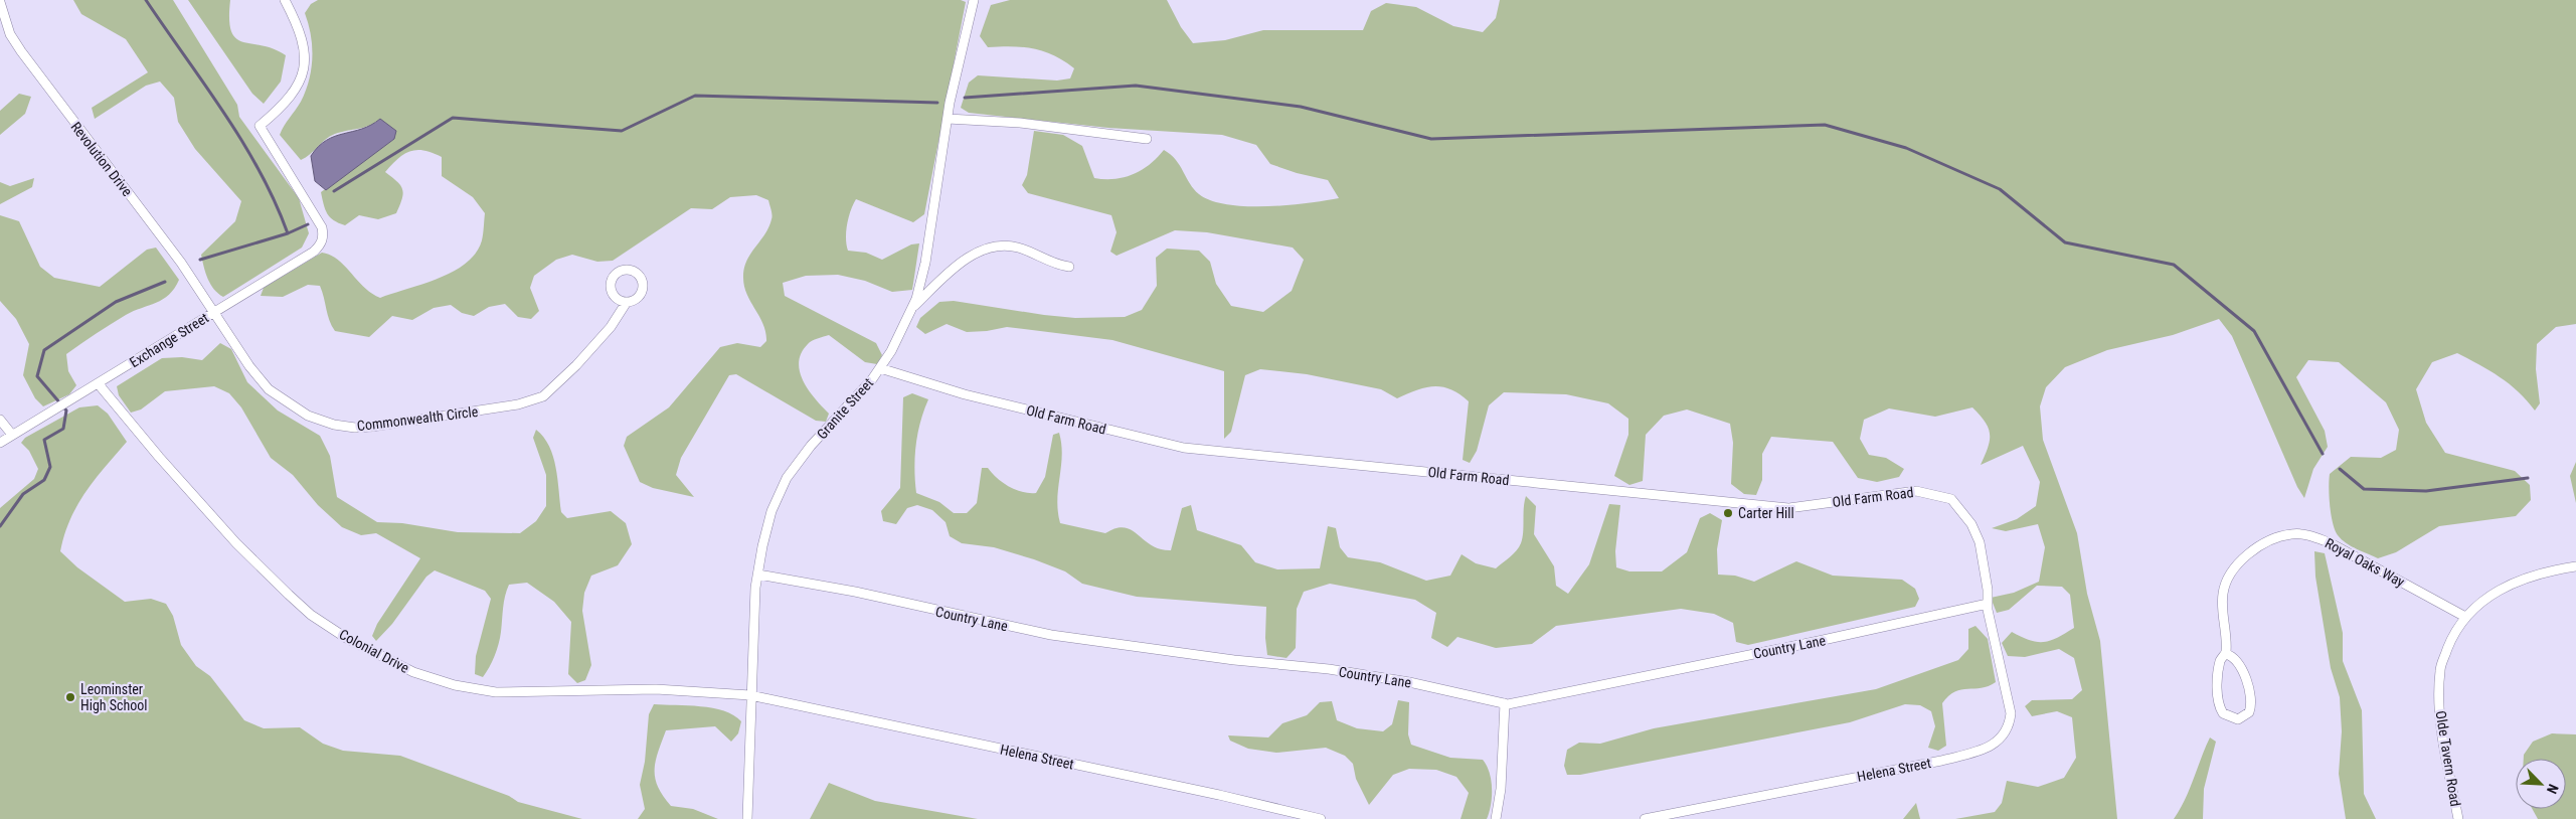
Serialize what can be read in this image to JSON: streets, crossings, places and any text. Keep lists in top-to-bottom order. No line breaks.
{"streets":{"street":["Revolution Drive","Exchange Street","Granite Street","Commonwealth Circle","Old Farm Road","Royal Oaks Way","Country Lane","Colonial Drive","Helena Street","Olde Tavern Road"]},"crossings":[["Revolution Drive","Exchange Street"],["Revolution Drive","Commonwealth Circle"],["Exchange Street","Commonwealth Circle"],["Exchange Street","Colonial Drive"],["Granite Street","Old Farm Road"],["Granite Street","Country Lane"],["Granite Street","Colonial Drive"],["Granite Street","Helena Street"],["Old Farm Road","Country Lane"],["Old Farm Road","Helena Street"],["Royal Oaks Way","Olde Tavern Road"],["Country Lane","Helena Street"],["Colonial Drive","Helena Street"]],"places":["Carter Hill","Leominster High School"],"north":"bottom right"}
